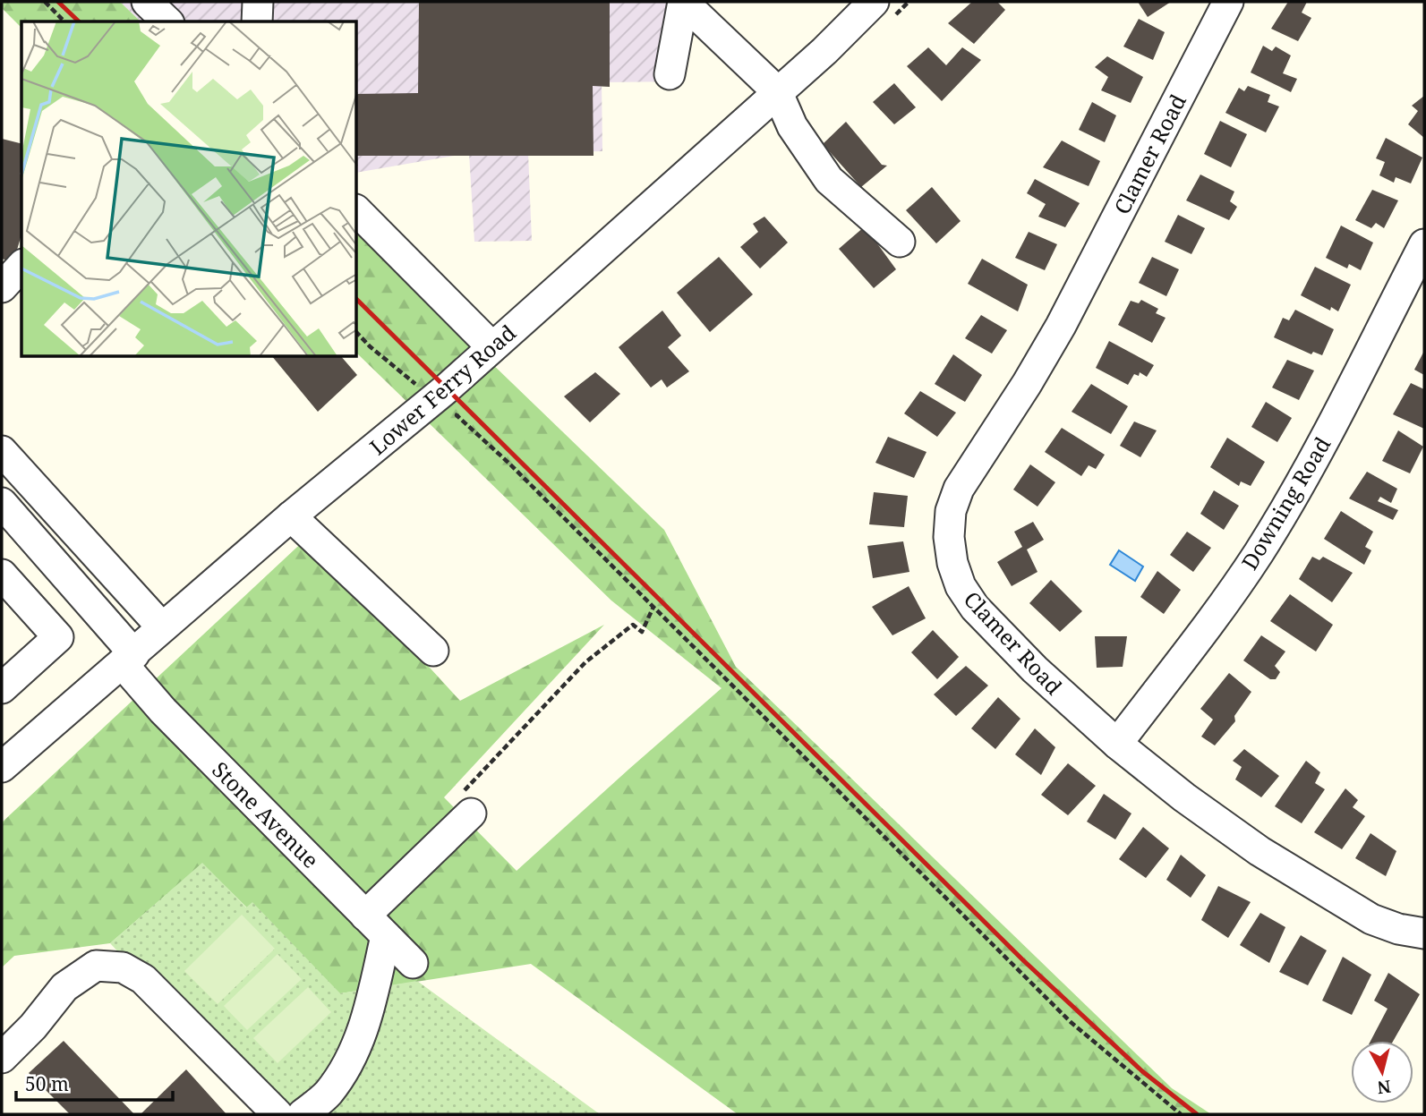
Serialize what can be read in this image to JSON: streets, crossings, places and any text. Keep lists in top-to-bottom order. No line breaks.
{"streets":{"street":["Clamer Road","Lower Ferry Road","Downing Road","Stone Avenue"]},"crossings":[["Clamer Road","Downing Road"],["Lower Ferry Road","Stone Avenue"]],"scale_bar":"50 m","north":"bottom"}
